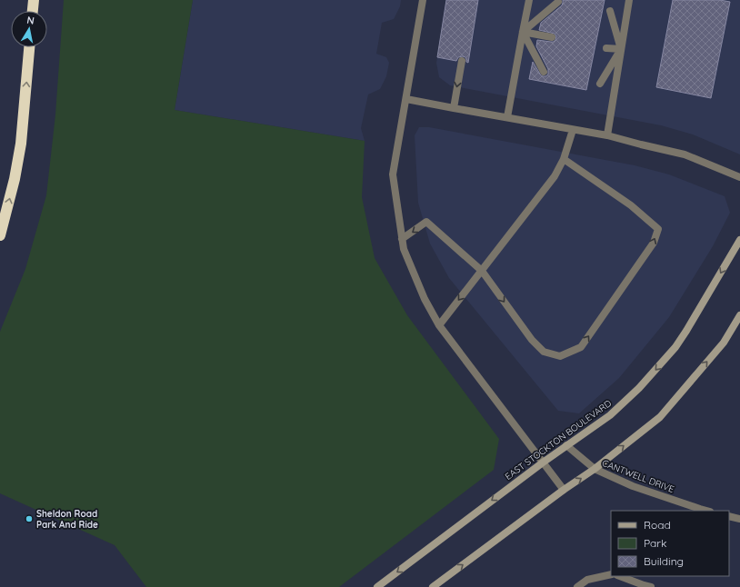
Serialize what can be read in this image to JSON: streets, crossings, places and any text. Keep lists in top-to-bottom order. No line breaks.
{"streets":{"street":["EAST STOCKTON BOULEVARD","CANTWELL DRIVE"]},"crossings":[["EAST STOCKTON BOULEVARD","CANTWELL DRIVE"]],"places":["Sheldon Road Park And Ride"],"legend":["Road","Park","Building"],"north":"top"}
